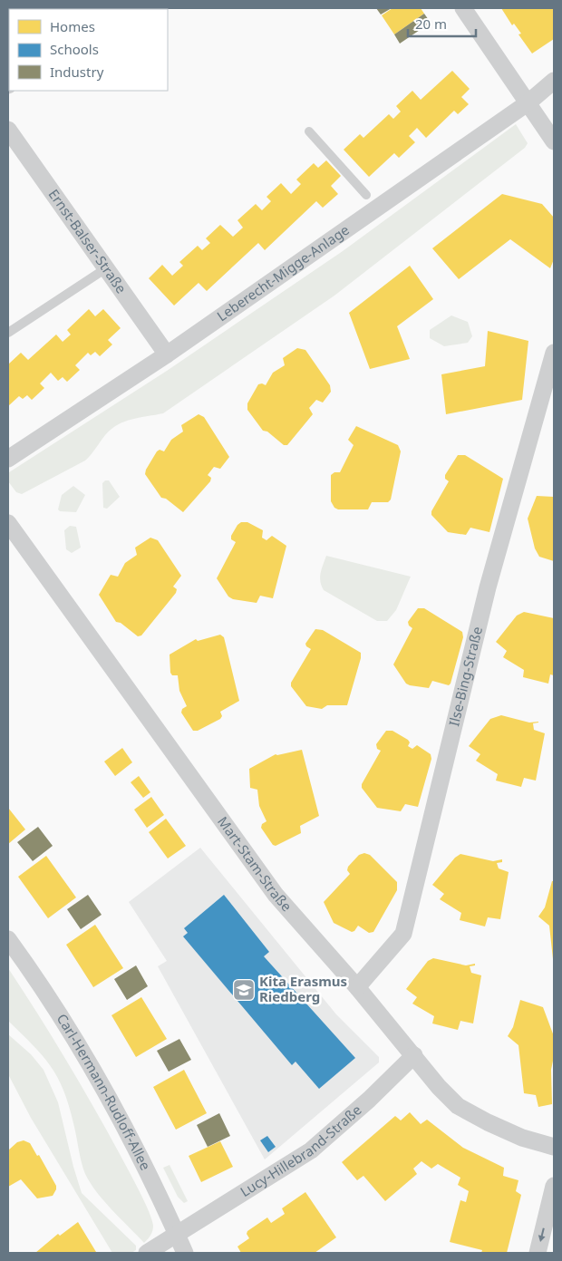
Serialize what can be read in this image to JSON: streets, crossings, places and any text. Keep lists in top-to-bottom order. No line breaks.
{"streets":{"street":["Ernst-Balser-Straße","Leberecht-Migge-Anlage","Ilse-Bing-Straße","Mart-Stam-Straße","Carl-Hermann-Rudloff-Allee","Lucy-Hillebrand-Straße"]},"crossings":[["Ernst-Balser-Straße","Leberecht-Migge-Anlage"],["Ilse-Bing-Straße","Mart-Stam-Straße"],["Mart-Stam-Straße","Lucy-Hillebrand-Straße"],["Carl-Hermann-Rudloff-Allee","Lucy-Hillebrand-Straße"]],"places":{"school or university":["Kita Erasmus Riedberg"]},"legend":["Homes","Schools","Industry"],"scale_bar":"20 m"}
